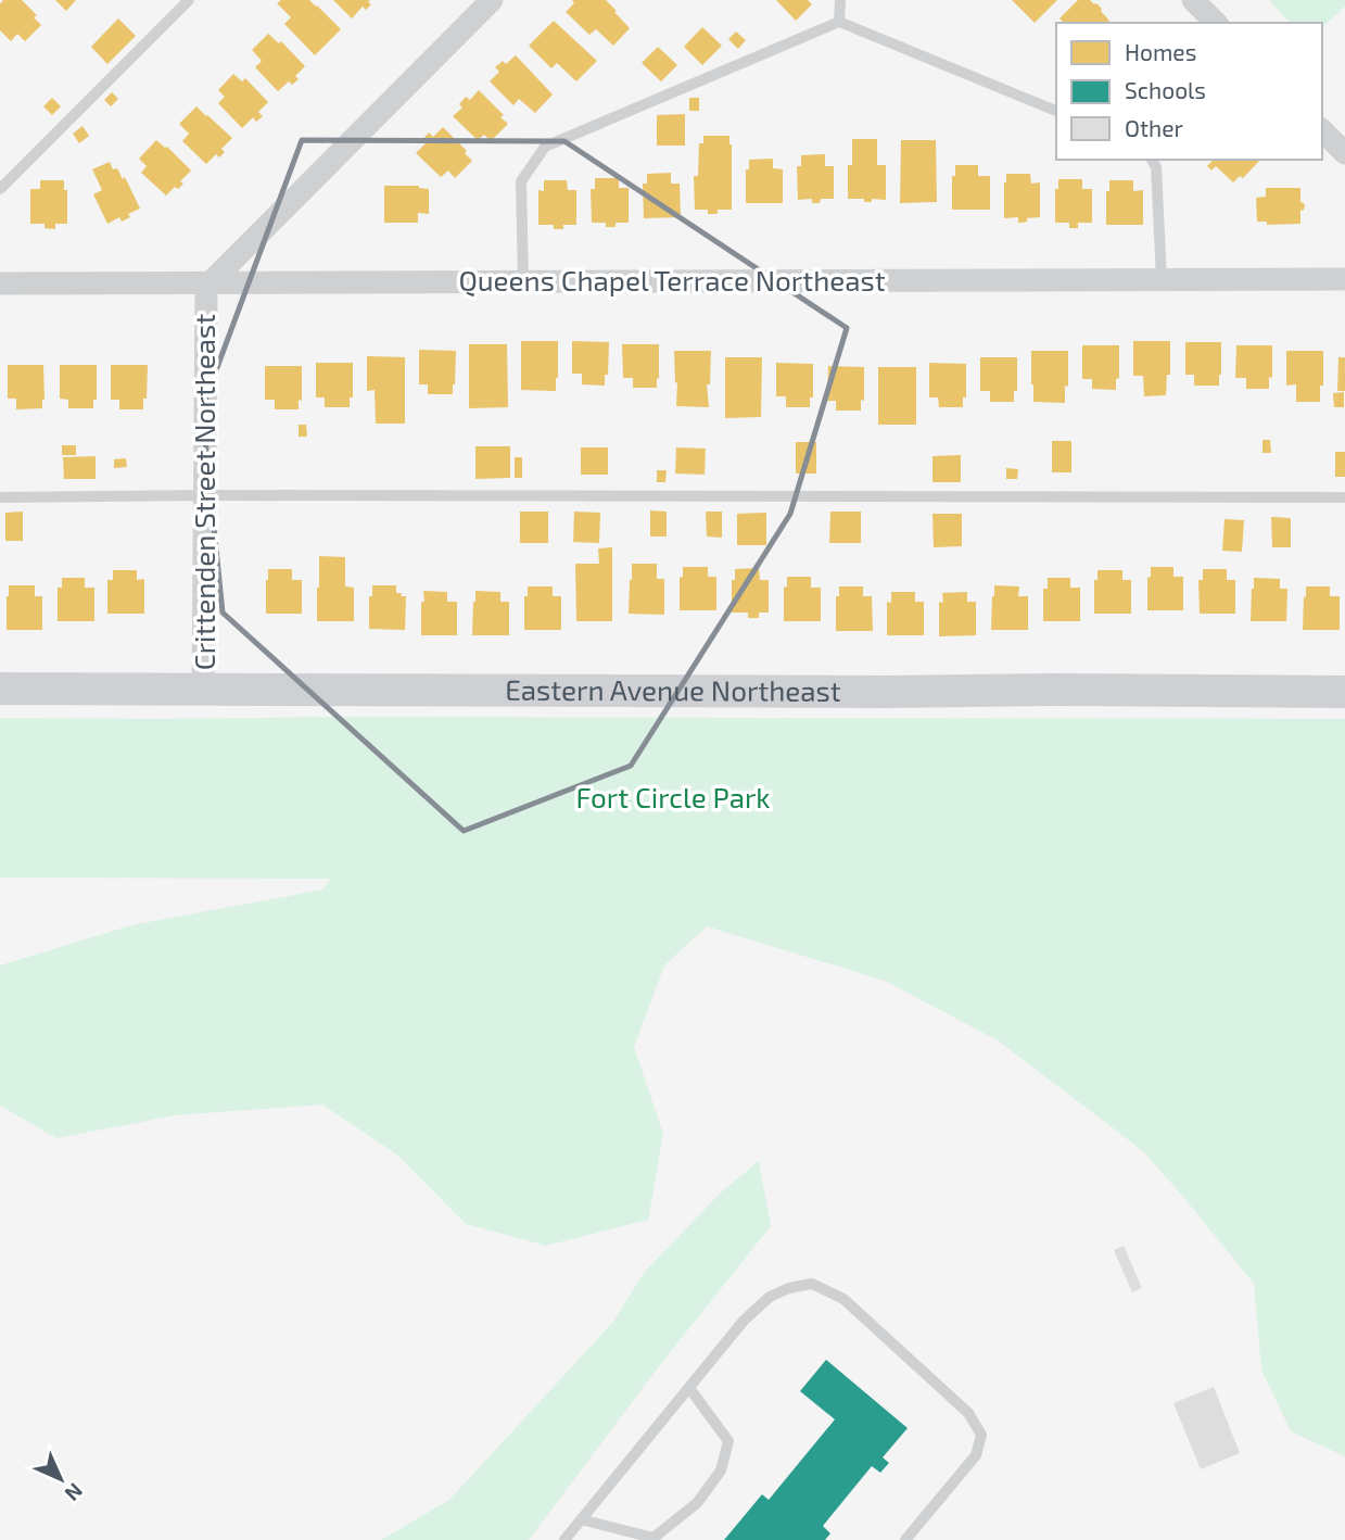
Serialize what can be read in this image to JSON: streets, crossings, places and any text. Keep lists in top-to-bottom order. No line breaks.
{"streets":{"street":["Queens Chapel Terrace Northeast","Crittenden Street Northeast","Eastern Avenue Northeast"]},"crossings":[["Queens Chapel Terrace Northeast","Crittenden Street Northeast"],["Crittenden Street Northeast","Eastern Avenue Northeast"]],"parks":["Fort Circle Park"],"legend":["Homes","Schools","Other"],"north":"bottom right"}
